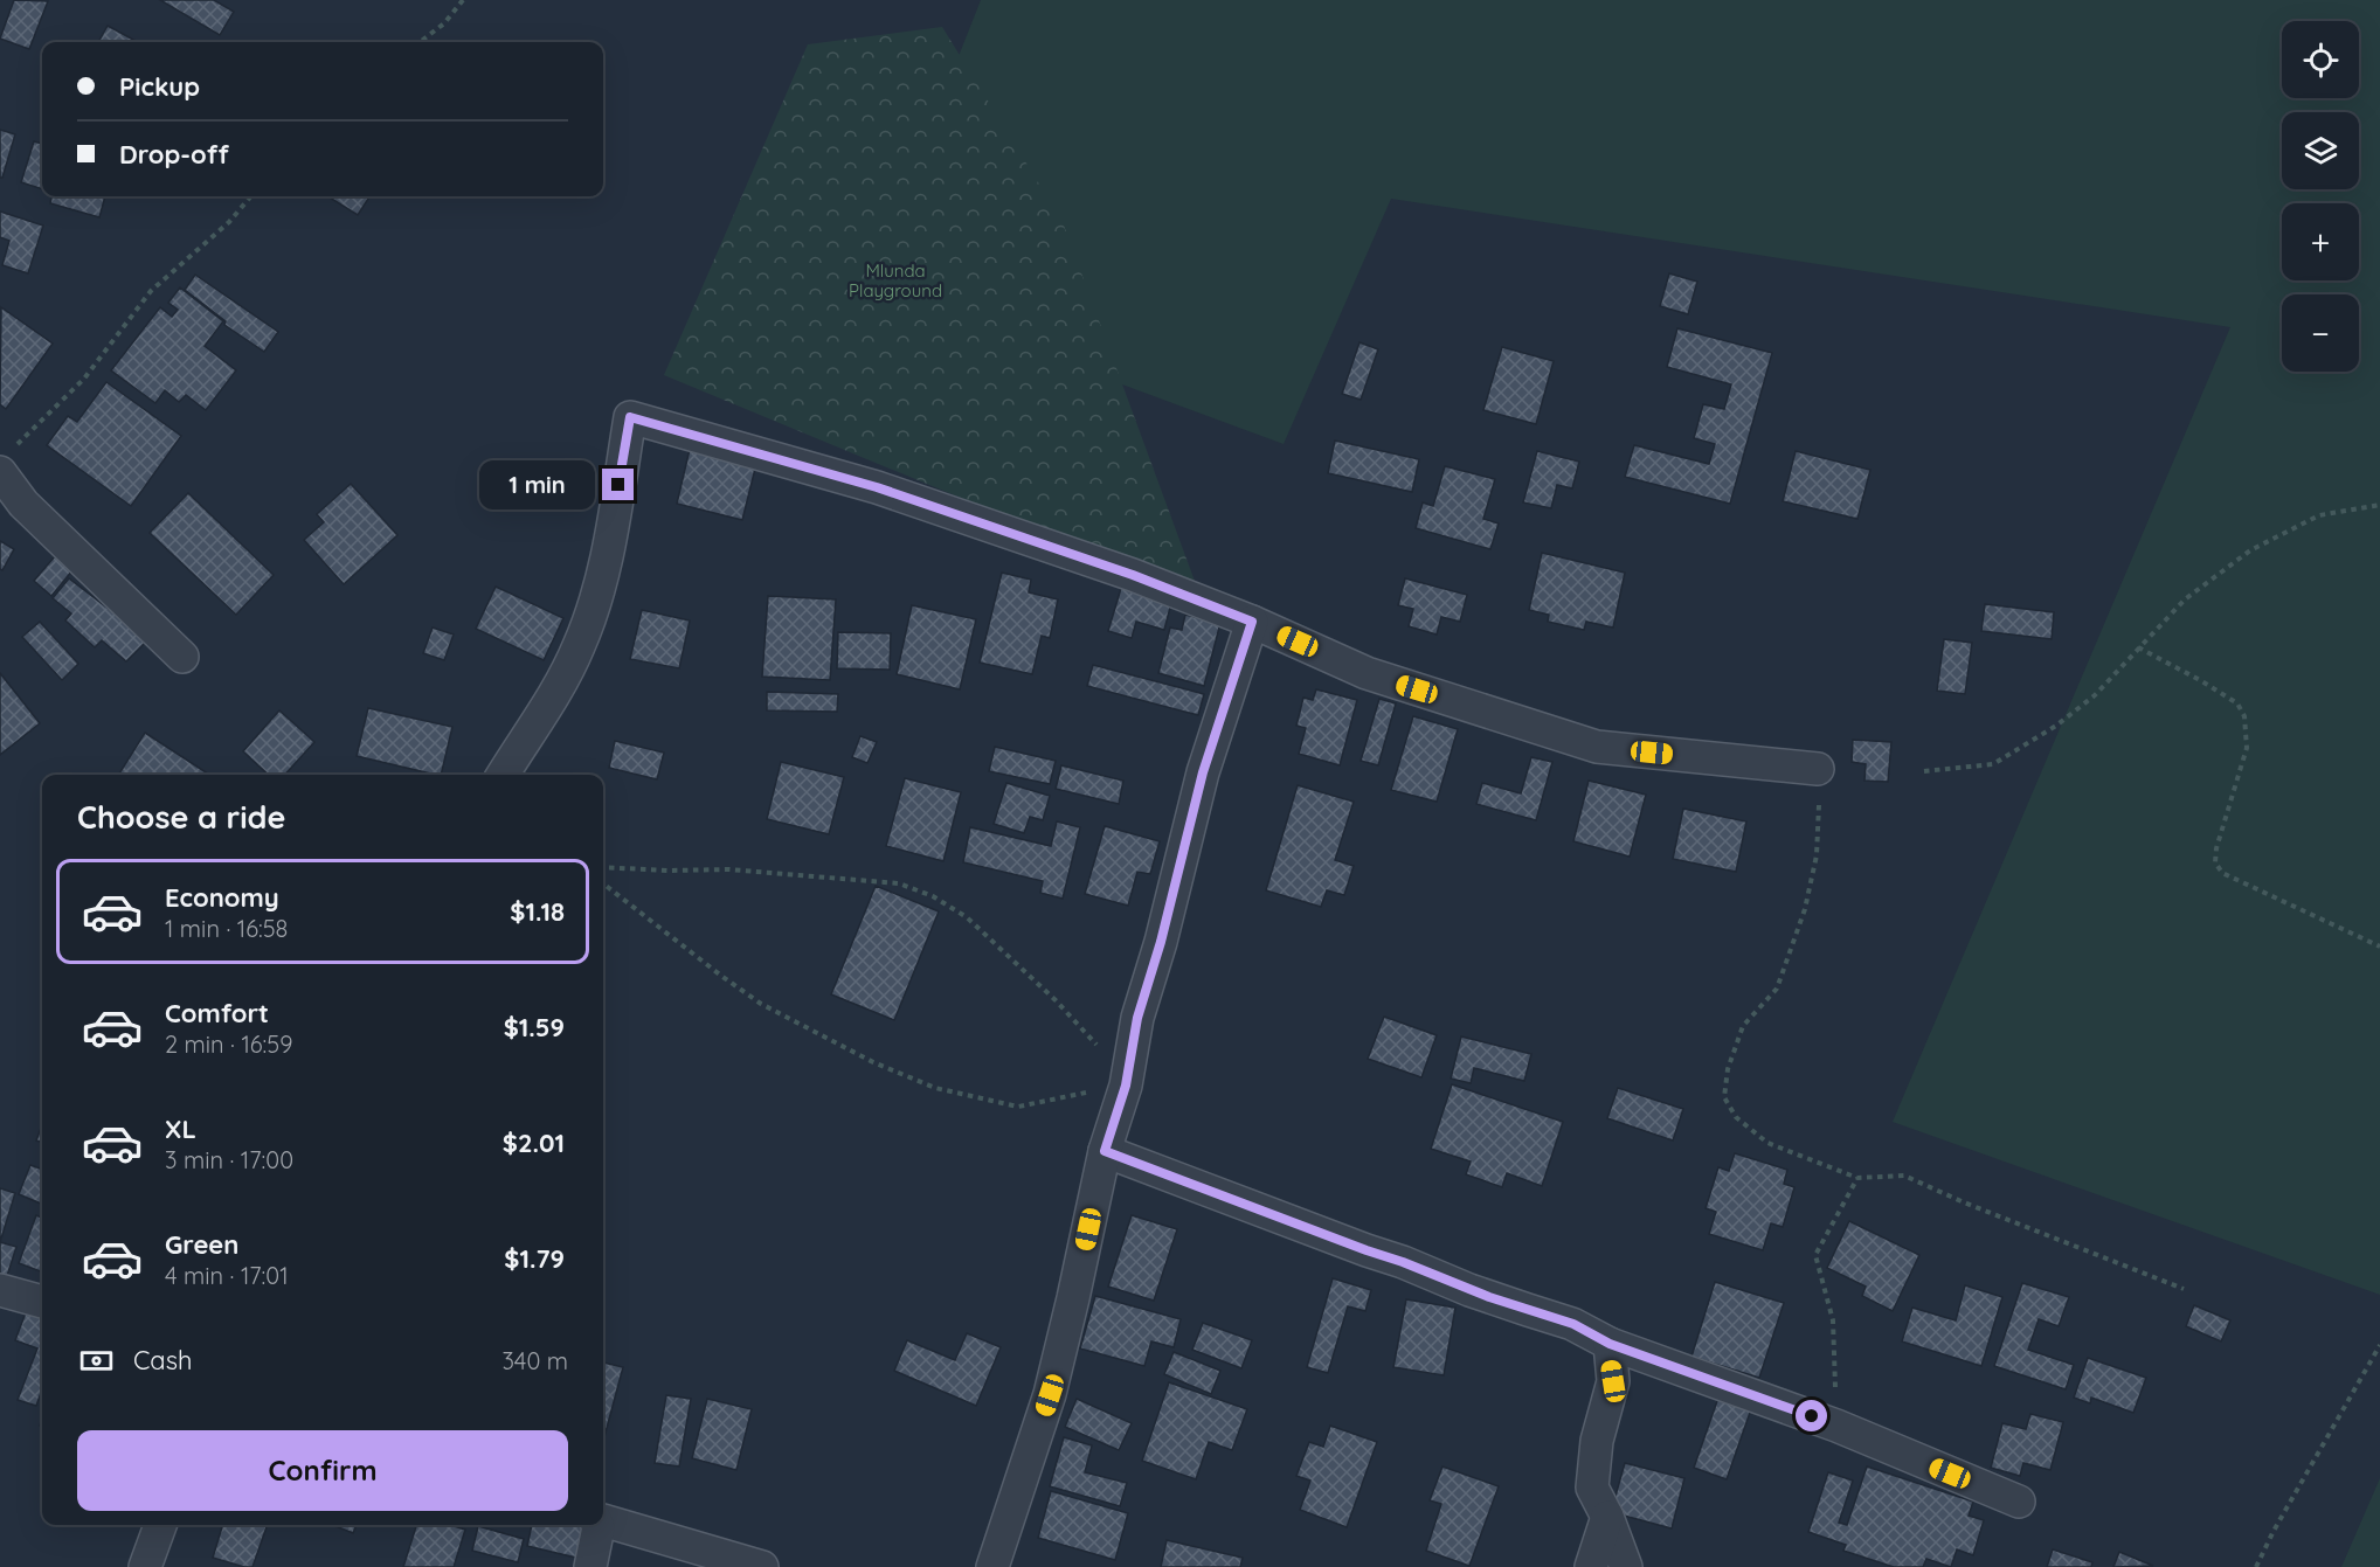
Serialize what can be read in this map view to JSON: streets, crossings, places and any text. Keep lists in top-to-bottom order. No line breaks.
{"parks":["Mlunda Playground"],"page":{"map_buttons":["+","−"],"banner":["Pickup","Drop-off"],"bubble":"1 min","heading":"Choose a ride","list":[{"name":"Economy","note":"1 min · 16:58","value":"$1.18"},{"name":"Comfort","note":"2 min · 16:59","value":"$1.59"},{"name":"XL","note":"3 min · 17:00","value":"$2.01"},{"name":"Green","note":"4 min · 17:01","value":"$1.79"}],"pay":["Cash","340 m"],"buttons":"Confirm"}}
